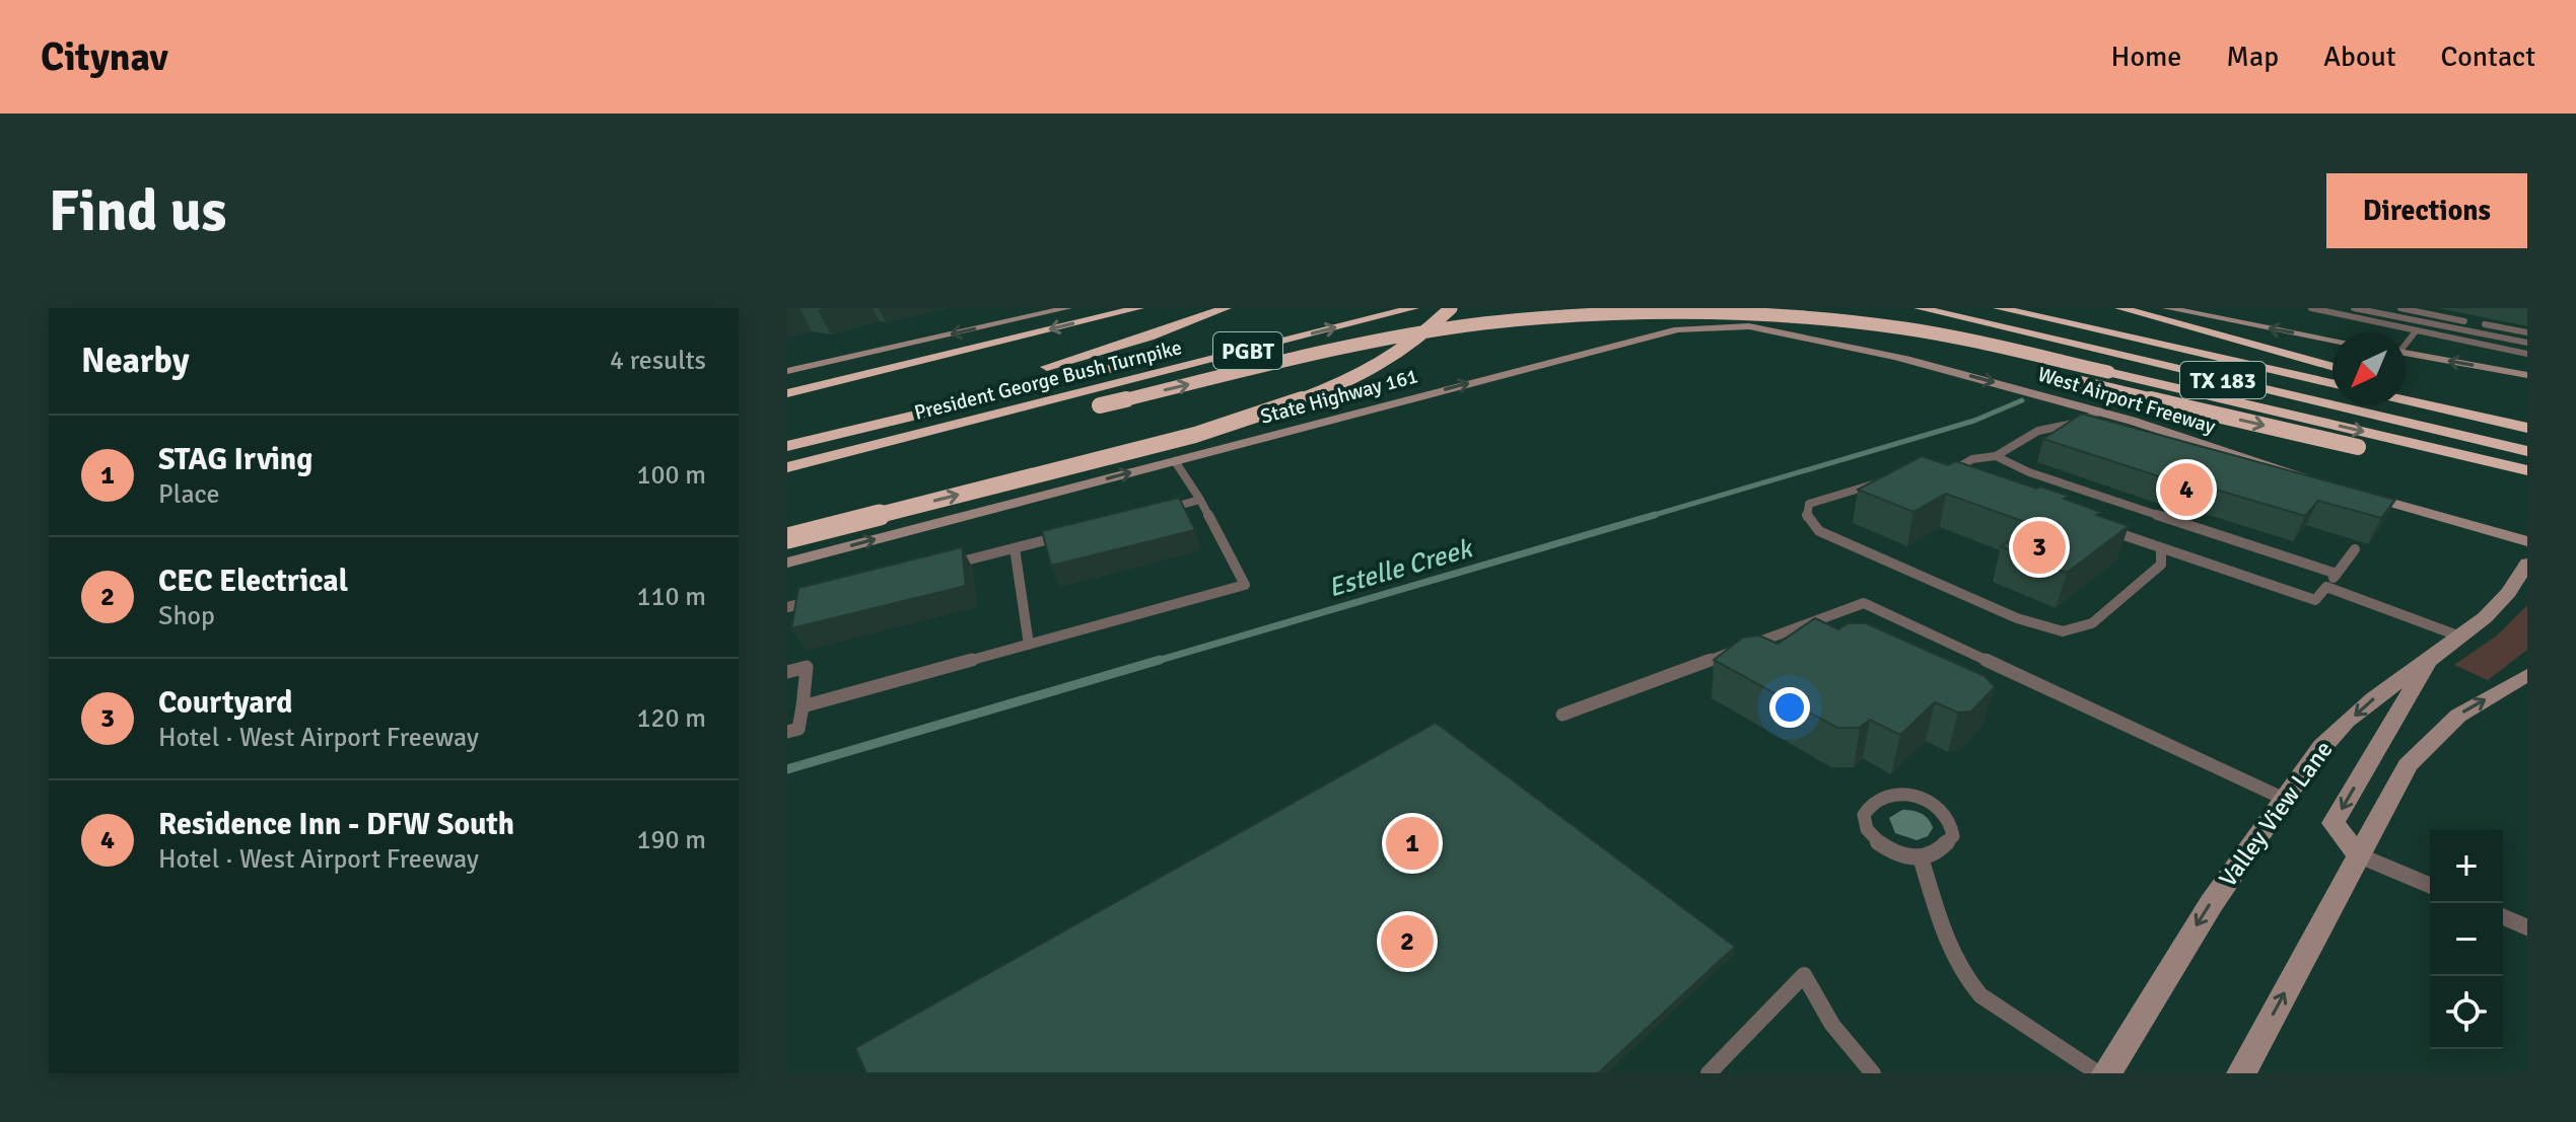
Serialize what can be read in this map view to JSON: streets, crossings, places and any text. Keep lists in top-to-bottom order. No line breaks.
{"streets":{"highway":["PGBT","President George Bush Turnpike","TX 183"],"main road":["State Highway 161","West Airport Freeway","Valley View Lane"]},"crossings":[["State Highway 161","West Airport Freeway"]],"one_way":["State Highway 161"],"water":["Estelle Creek"],"north":"bottom left","page":{"header":"Citynav","nav":["Home","Map","About","Contact"],"buttons":"Directions","title":"Find us","heading":["Nearby","4 results"],"list":[{"mark":"1","name":"STAG Irving","note":"Place","value":"100 m"},{"mark":"2","name":"CEC Electrical","note":"Shop","value":"110 m"},{"mark":"3","name":"Courtyard","note":"Hotel · West Airport Freeway","value":"120 m"},{"mark":"4","name":"Residence Inn - DFW South","note":"Hotel · West Airport Freeway","value":"190 m"}],"pins":["4","3","1","2"],"map_buttons":["+","−"]}}
